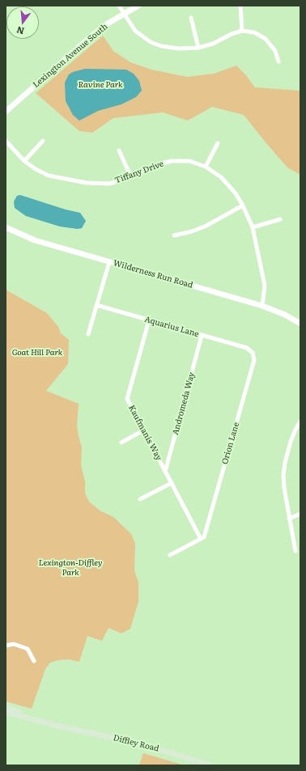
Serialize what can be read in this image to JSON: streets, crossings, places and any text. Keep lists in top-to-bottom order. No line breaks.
{"streets":{"main road":["Diffley Road"],"street":["Lexington Avenue South","Tiffany Drive","Wilderness Run Road","Aquarius Lane","Andromeda Way","Kaufmanis Way","Orion Lane"]},"crossings":[["Tiffany Drive","Wilderness Run Road"],["Aquarius Lane","Andromeda Way"],["Aquarius Lane","Kaufmanis Way"],["Aquarius Lane","Orion Lane"],["Andromeda Way","Kaufmanis Way"],["Kaufmanis Way","Orion Lane"]],"parks":["Ravine Park","Goat Hill Park","Lexington-Diffley Park"],"north":"bottom"}
